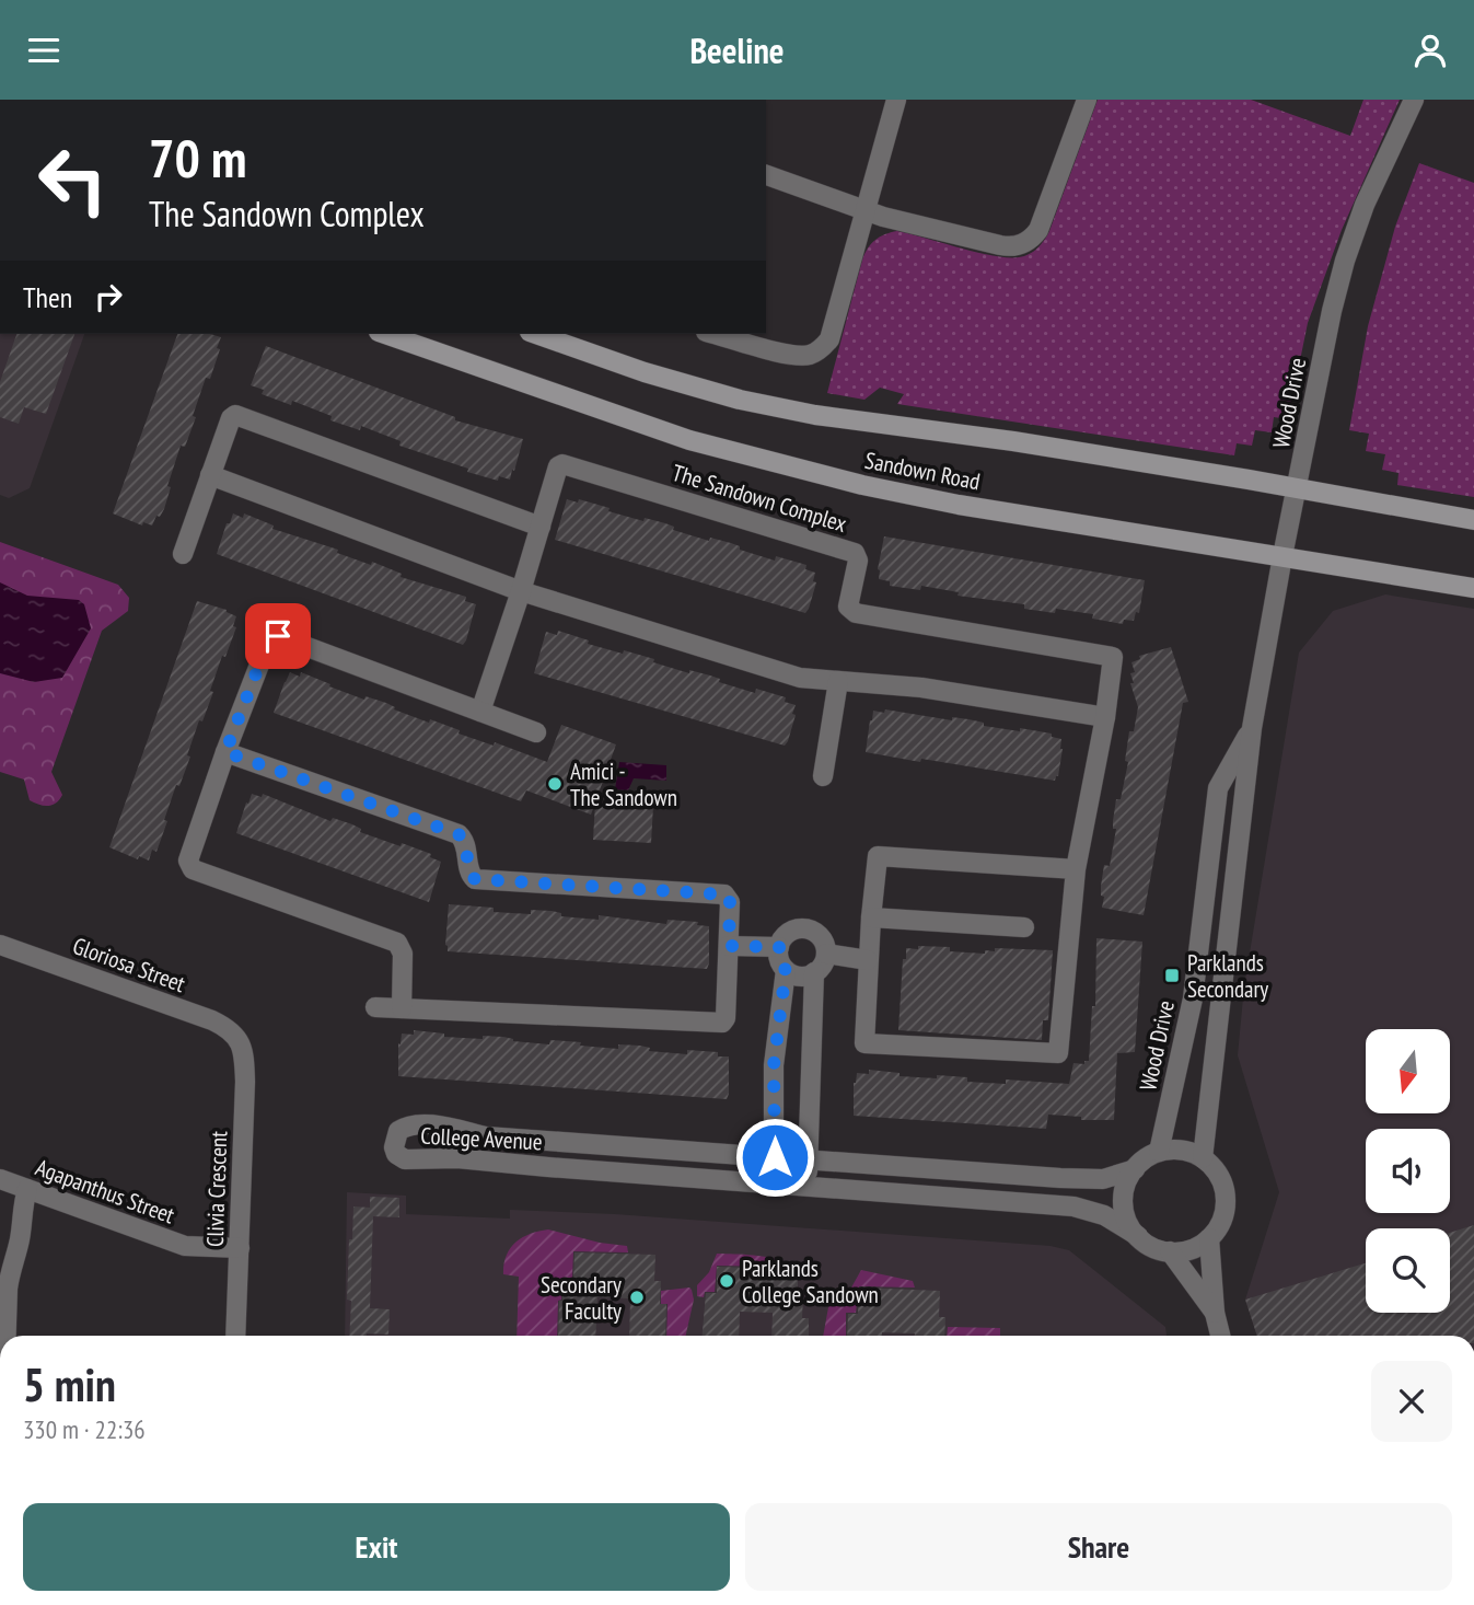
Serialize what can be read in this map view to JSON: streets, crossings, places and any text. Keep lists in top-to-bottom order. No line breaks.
{"streets":{"main road":["Sandown Road"],"street":["Wood Drive","The Sandown Complex","Gloriosa Street","College Avenue","Clivia Crescent","Agapanthus Street"]},"crossings":[["Wood Drive","Sandown Road"],["Wood Drive","College Avenue"],["Gloriosa Street","Clivia Crescent"],["Clivia Crescent","Agapanthus Street"]],"places":{"other":["Amici - The Sandown","Parklands College Sandown","Secondary Faculty"],"transit":["Parklands Secondary"]},"north":"bottom","page":{"header":"Beeline","turn":["70 m","The Sandown Complex"],"then":"Then","heading":["5 min","330 m · 22:36"],"buttons":["Exit","Share"]}}
